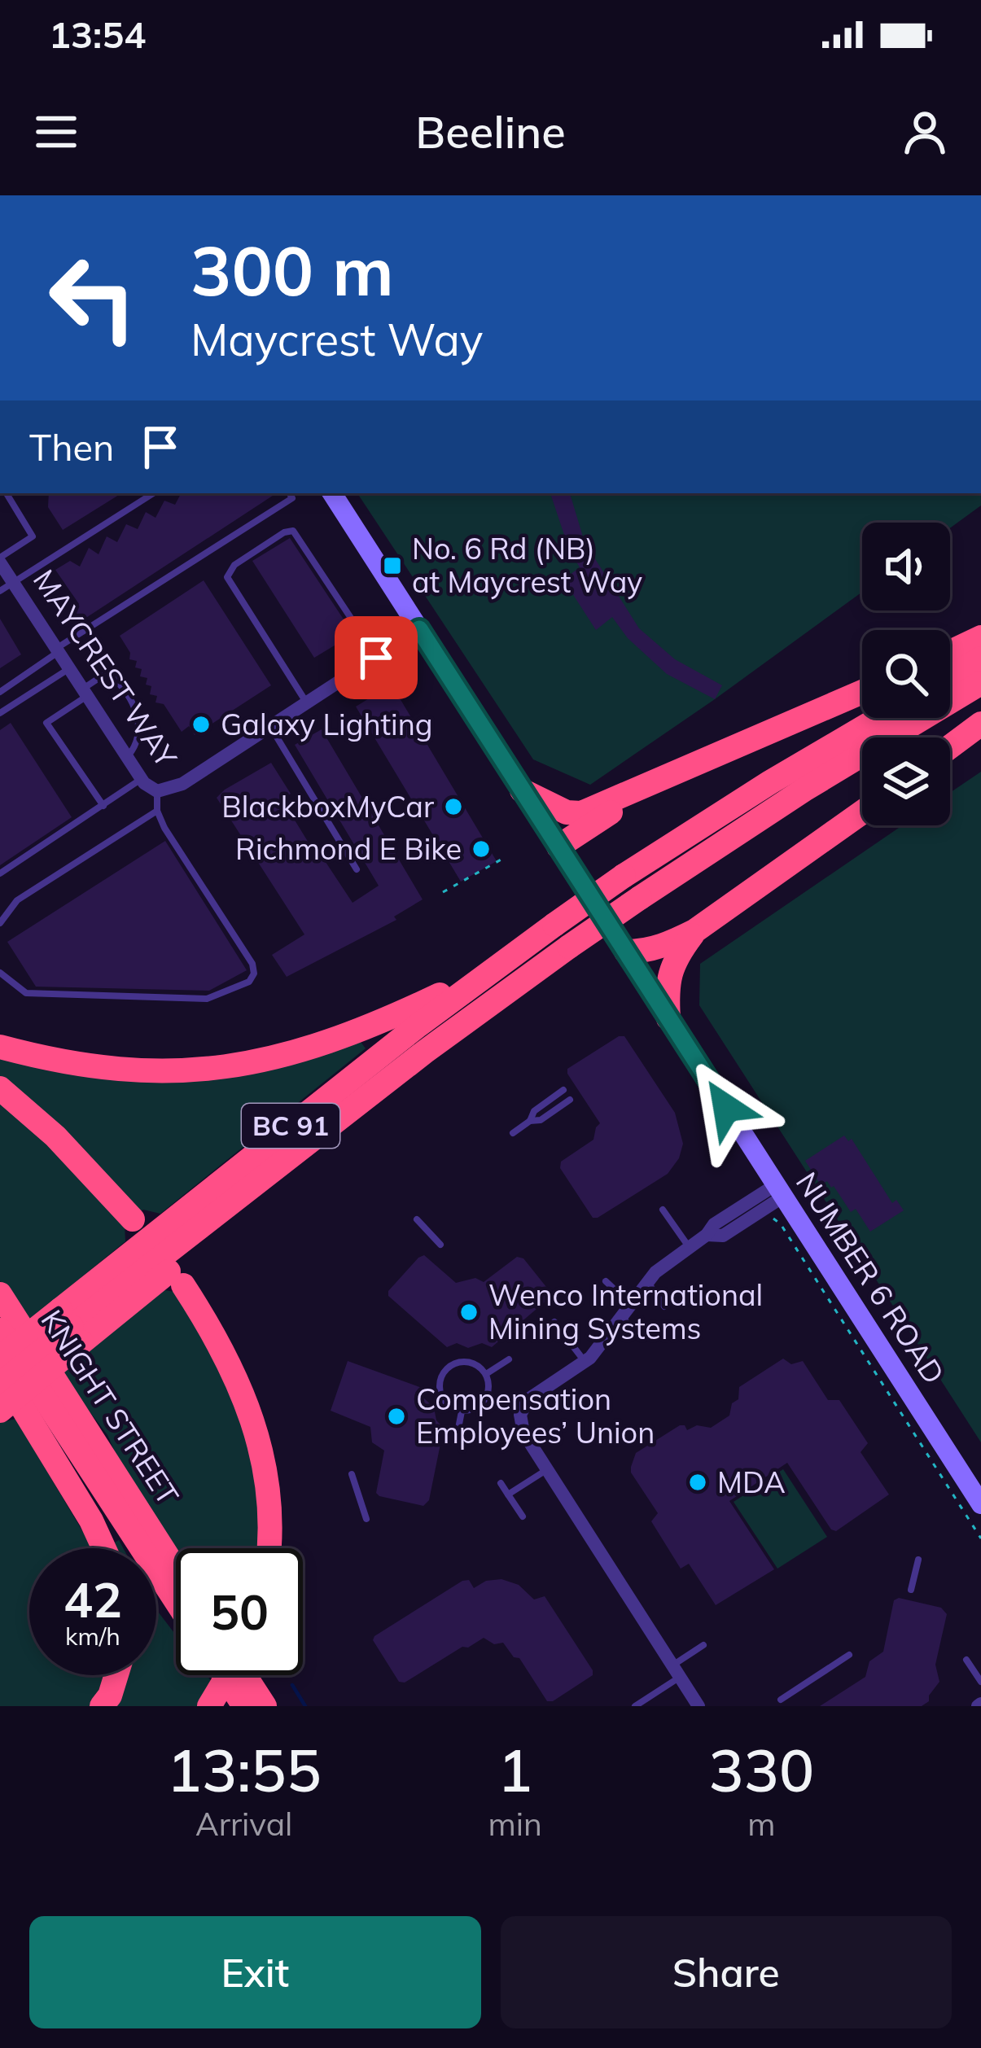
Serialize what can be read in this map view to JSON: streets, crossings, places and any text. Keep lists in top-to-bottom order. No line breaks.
{"streets":{"highway":["BC 91","KNIGHT STREET"],"main road":["NUMBER 6 ROAD"],"street":["MAYCREST WAY"]},"crossings":[["MAYCREST WAY","NUMBER 6 ROAD"]],"places":{"transit":["No. 6 Rd (NB) at Maycrest Way"],"other":["Galaxy Lighting","BlackboxMyCar","Richmond E Bike","Wenco International Mining Systems","Compensation Employees’ Union","MDA"]},"page":{"status":"13:54","header":"Beeline","turn":["300 m","Maycrest Way"],"then":"Then","speed":"42 km/h","limit":"50","eta":["13:55","Arrival","1","min","330","m"],"buttons":["Exit","Share"]}}
